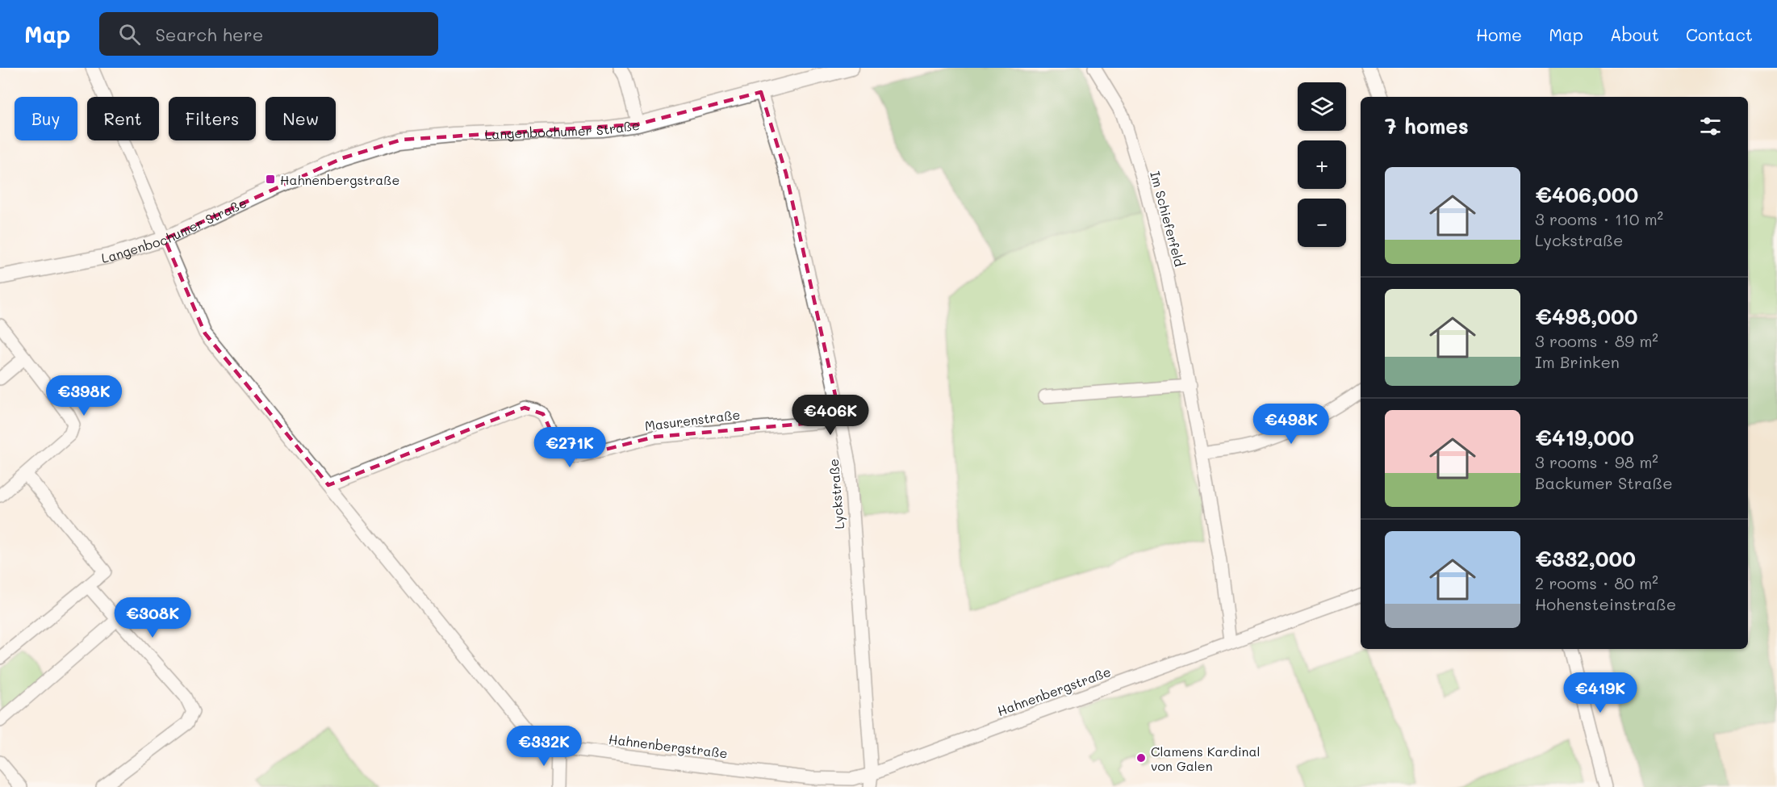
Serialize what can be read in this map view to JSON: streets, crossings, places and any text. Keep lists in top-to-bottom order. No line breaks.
{"streets":{"street":["Langenbochumer Straße","Im Schieferfeld","Masurenstraße","Lyckstraße","Hahnenbergstraße"]},"crossings":[["Langenbochumer Straße","Lyckstraße"],["Langenbochumer Straße","Hahnenbergstraße"],["Im Schieferfeld","Hahnenbergstraße"],["Masurenstraße","Lyckstraße"],["Masurenstraße","Hahnenbergstraße"],["Lyckstraße","Hahnenbergstraße"]],"places":{"transit":["Hahnenbergstraße"],"other":["Clamens Kardinal von Galen"]},"page":{"header":"Map","search":"Search here","nav":["Home","Map","About","Contact"],"map_buttons":["+","−"],"chip":["Buy","Rent","Filters","New"],"heading":"7 homes","list":[{"name":"€406,000","note":"3 rooms · 110 m² · Lyckstraße"},{"name":"€498,000","note":"3 rooms · 89 m² · Im Brinken"},{"name":"€419,000","note":"3 rooms · 98 m² · Backumer Straße"},{"name":"€332,000","note":"2 rooms · 80 m² · Hohensteinstraße"}],"price":["€398K","€406K","€498K","€271K","€308K","€419K","€332K"]}}
